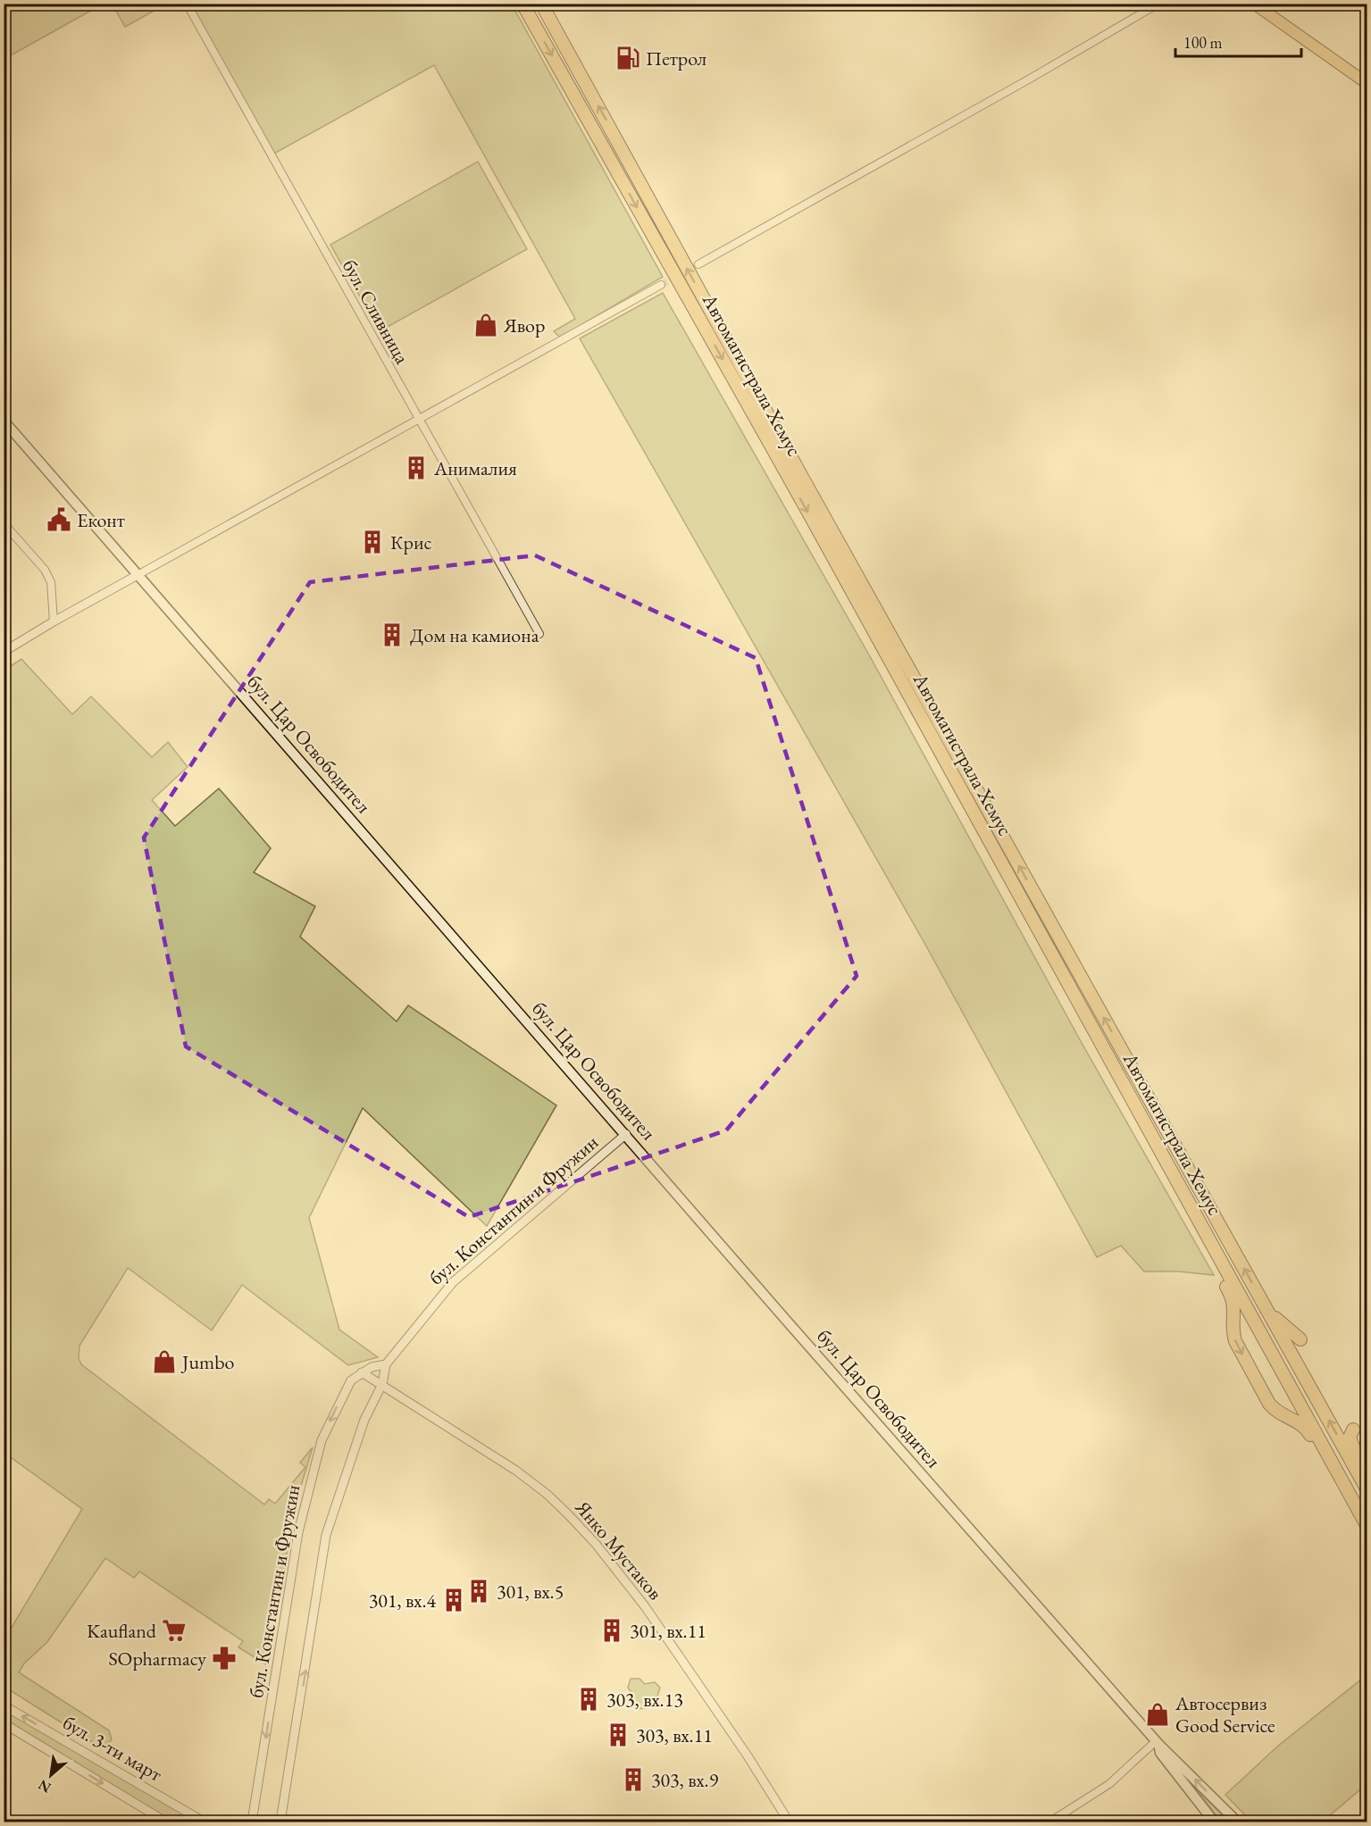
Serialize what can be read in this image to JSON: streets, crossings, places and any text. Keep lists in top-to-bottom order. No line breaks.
{"streets":{"highway":["Автомагистрала Хемус"],"main road":["бул. Цар Освободител"],"street":["бул. Сливница","бул. Константин и Фружин","Янко Мустаков","бул. 3-ти март"]},"crossings":[["бул. Цар Освободител","бул. Константин и Фружин"],["бул. Константин и Фружин","Янко Мустаков"]],"places":{"fuel station":["Петрол"],"shop":["Явор","Jumbo","Автосервиз Good Service"],"building":["Анималия","Крис","Дом на камиона","301, вх.5","301, вх.4","301, вх.11","303, вх.13","303, вх.11","303, вх.9"],"public building":["Еконт"],"supermarket":["Kaufland"],"pharmacy":["SOpharmacy"]},"scale_bar":"100 m","north":"bottom left"}
